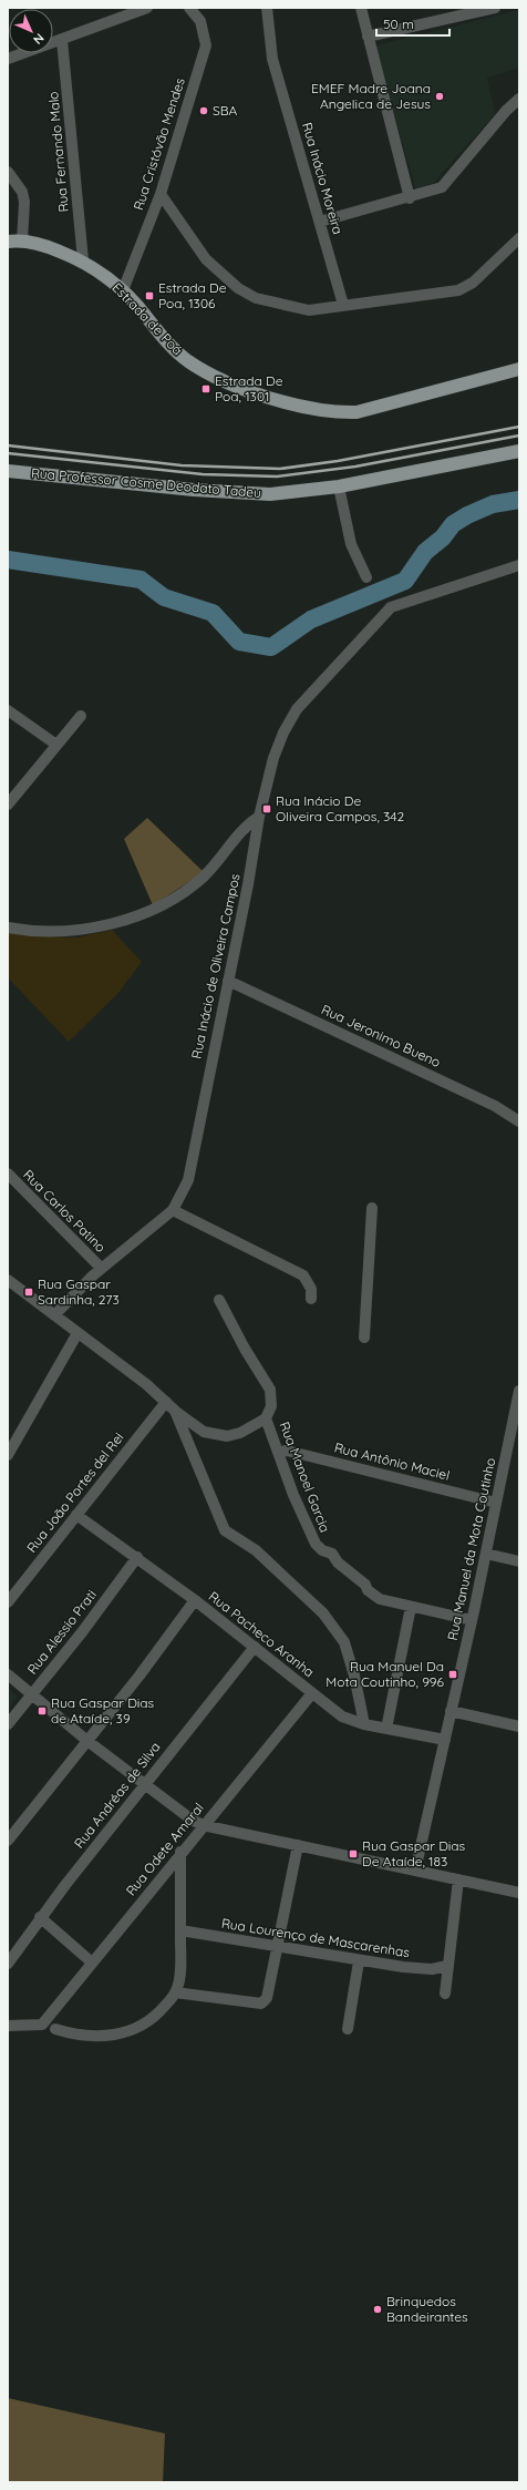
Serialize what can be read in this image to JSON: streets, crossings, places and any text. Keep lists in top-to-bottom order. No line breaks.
{"streets":{"main road":["Estrada de Poá","Rua Professor Cosme Deodato Tadeu"],"street":["Rua Cristóvão Mendes","Rua Fernando Malo","Rua Inácio Moreira","Rua Inácio de Oliveira Campos","Rua Jeronimo Bueno","Rua Carlos Patino","Rua Antônio Maciel","Rua Manoel Garcia","Rua João Portes del Rei","Rua Manuel da Mota Coutinho","Rua Alessio Prati","Rua Pacheco Aranha","Rua Andréas de Silva","Rua Odete Amaral","Rua Lourenço de Mascarenhas"]},"crossings":[["Rua Cristóvão Mendes","Estrada de Poá"],["Rua Fernando Malo","Estrada de Poá"],["Rua Inácio de Oliveira Campos","Rua Jeronimo Bueno"],["Rua Inácio de Oliveira Campos","Rua Carlos Patino"],["Rua Antônio Maciel","Rua Manoel Garcia"],["Rua Antônio Maciel","Rua Manuel da Mota Coutinho"],["Rua João Portes del Rei","Rua Pacheco Aranha"],["Rua Manuel da Mota Coutinho","Rua Pacheco Aranha"],["Rua Alessio Prati","Rua Pacheco Aranha"],["Rua Pacheco Aranha","Rua Andréas de Silva"],["Rua Pacheco Aranha","Rua Odete Amaral"]],"places":{"other":["EMEF Madre Joana Angelica de Jesus","SBA","Brinquedos Bandeirantes"],"transit":["Estrada De Poa, 1306","Estrada De Poa, 1301","Rua Inácio De Oliveira Campos, 342","Rua Gaspar Sardinha, 273","Rua Manuel Da Mota Coutinho, 996","Rua Gaspar Dias de Ataíde, 39","Rua Gaspar Dias De Ataíde, 183"]},"scale_bar":"50 m","north":"bottom right"}
